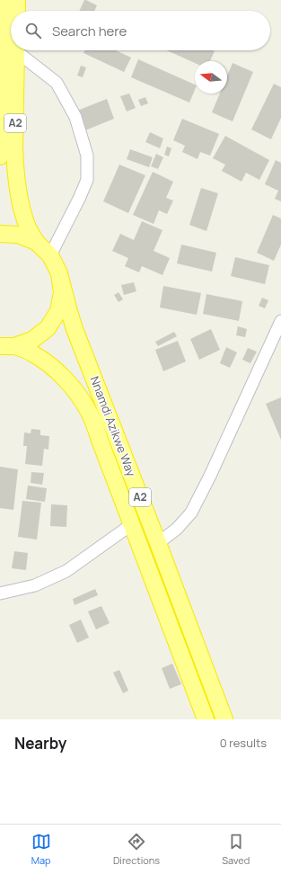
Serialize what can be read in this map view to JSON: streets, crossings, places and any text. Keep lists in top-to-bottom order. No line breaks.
{"streets":{"highway":["A2","Nnamdi Azikwe Way"]},"north":"left","page":{"search":"Search here","heading":["Nearby","0 results"],"nav":["Map","Directions","Saved"]}}
